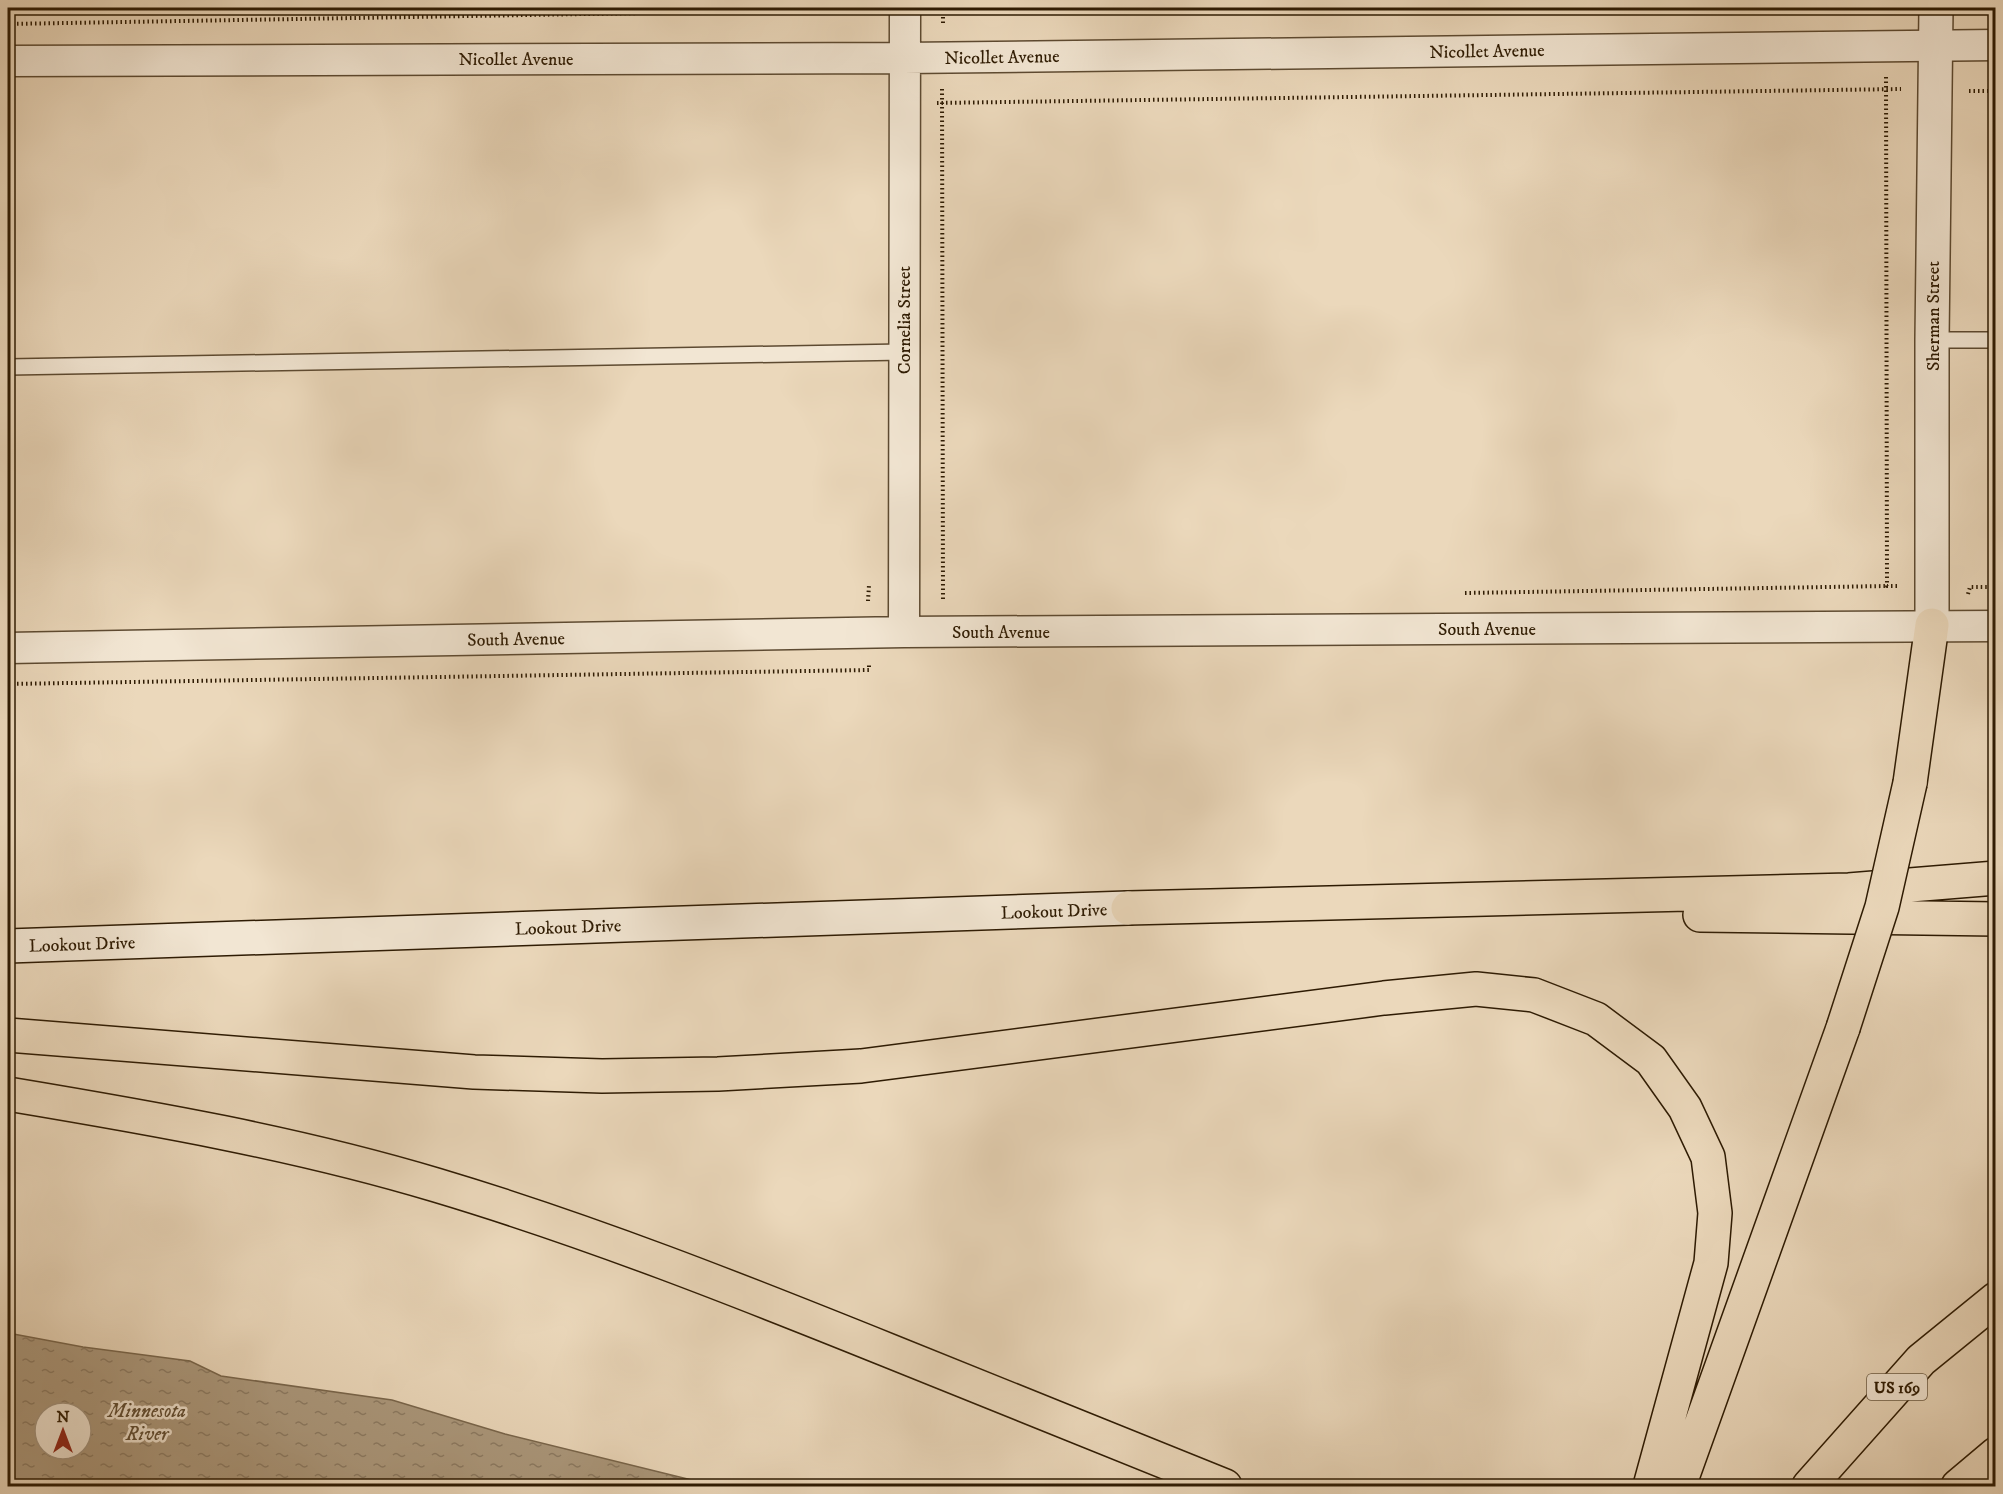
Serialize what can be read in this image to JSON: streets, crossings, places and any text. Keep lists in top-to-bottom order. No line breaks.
{"streets":{"highway":["US 169"],"main road":["Sherman Street","Lookout Drive"],"street":["Nicollet Avenue","Cornelia Street","South Avenue"]},"crossings":[["Nicollet Avenue","Sherman Street"],["Nicollet Avenue","Cornelia Street"],["Sherman Street","South Avenue"],["Cornelia Street","South Avenue"]],"water":["Minnesota River"],"north":"top"}
